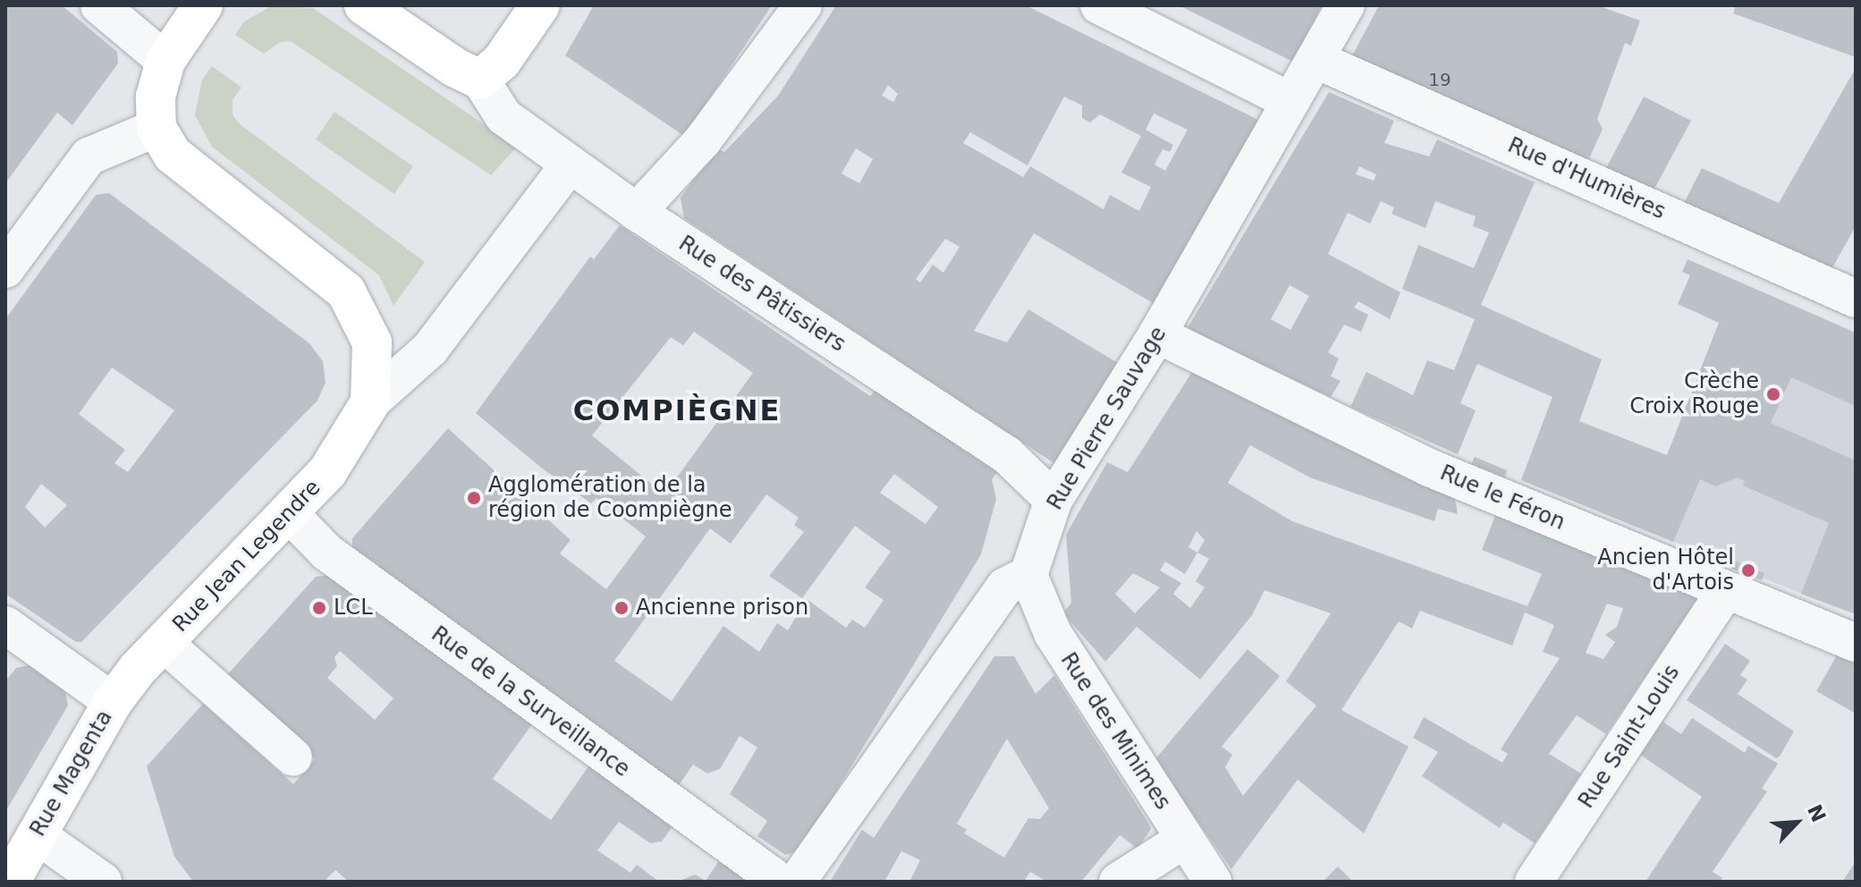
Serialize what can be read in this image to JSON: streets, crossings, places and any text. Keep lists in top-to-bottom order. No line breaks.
{"streets":{"main road":["Rue Jean Legendre","Rue Magenta"],"street":["Rue d'Humières","Rue des Pâtissiers","Rue Pierre Sauvage","Rue le Féron","Rue de la Surveillance","Rue des Minimes","Rue Saint-Louis"]},"crossings":[["Rue d'Humières","Rue Pierre Sauvage"],["Rue des Pâtissiers","Rue Pierre Sauvage"],["Rue Pierre Sauvage","Rue le Féron"],["Rue Pierre Sauvage","Rue des Minimes"],["Rue le Féron","Rue Saint-Louis"],["Rue Jean Legendre","Rue de la Surveillance"],["Rue Jean Legendre","Rue Magenta"]],"districts":["COMPIÈGNE"],"places":["Crèche Croix Rouge","Agglomération de la région de Coompiègne","Ancien Hôtel d'Artois","LCL","Ancienne prison"],"house_numbers":["19"],"north":"top right"}
